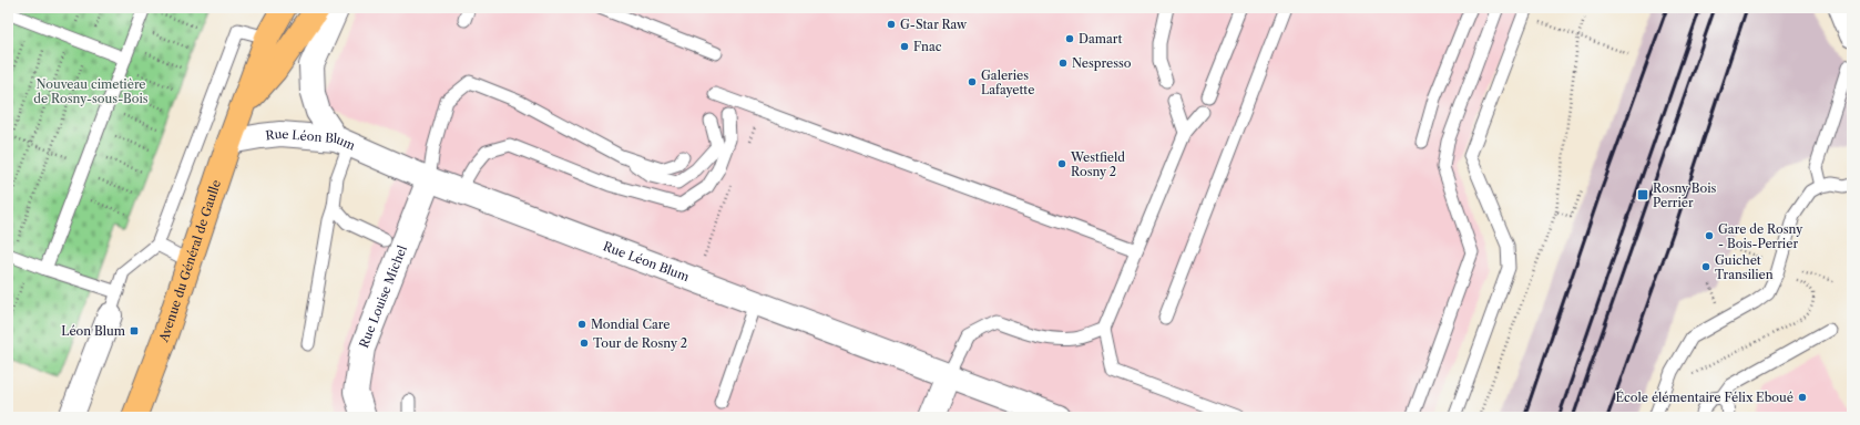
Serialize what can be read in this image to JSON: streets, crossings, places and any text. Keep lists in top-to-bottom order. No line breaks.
{"streets":{"main road":["Avenue du Général de Gaulle"],"street":["Rue Léon Blum","Rue Louise Michel"]},"crossings":[["Rue Léon Blum","Avenue du Général de Gaulle"],["Rue Léon Blum","Rue Louise Michel"]],"parks":["Nouveau cimetière de Rosny-sous-Bois"],"places":{"other":["G-Star Raw","Damart","Fnac","Nespresso","Galeries Lafayette","Westfield Rosny 2","Gare de Rosny - Bois-Perrier","Guichet Transilien","Mondial Care","Tour de Rosny 2","École élémentaire Félix Eboué"],"transit":["Rosny Bois Perrier","Léon Blum"]}}
